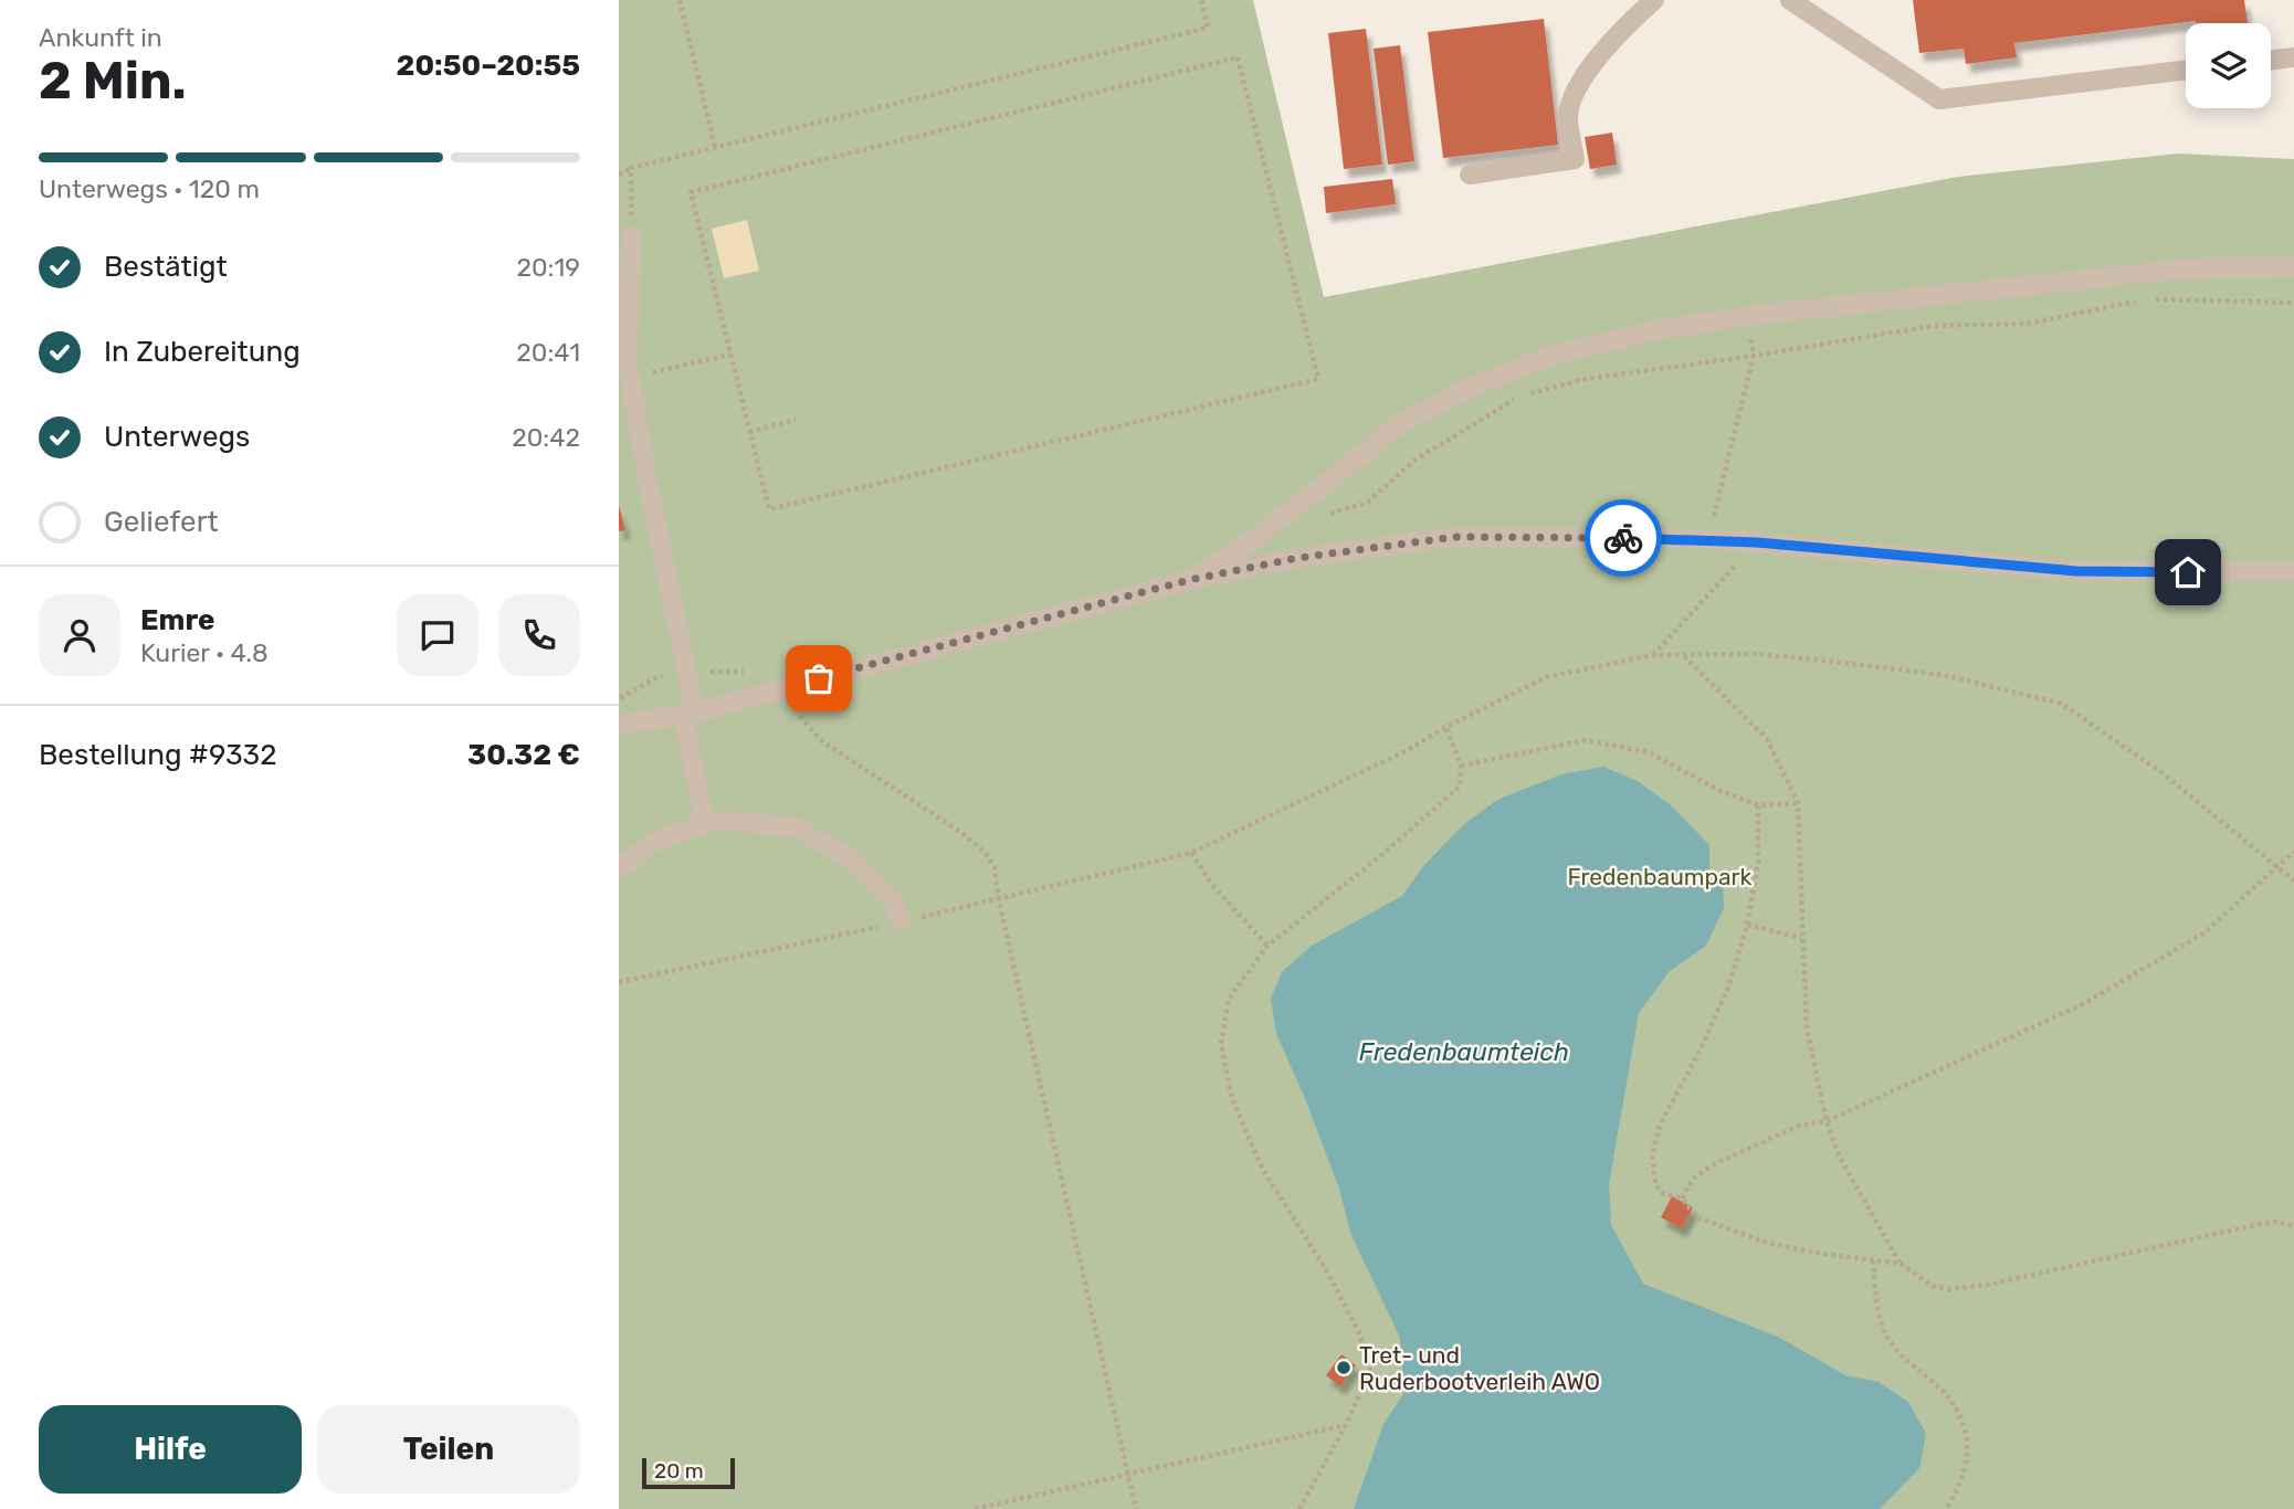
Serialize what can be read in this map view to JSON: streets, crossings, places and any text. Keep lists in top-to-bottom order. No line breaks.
{"water":["Fredenbaumteich"],"parks":["Fredenbaumpark"],"places":["Tret- und Ruderbootverleih AWO"],"scale_bar":"20 m","page":{"heading":["2 Min.","Ankunft in","20:50–20:55"],"panel":["Emre","Kurier · 4.8","Bestellung #9332","30.32 €"],"bar":"Unterwegs · 120 m","list":[["Bestätigt","20:19"],["In Zubereitung","20:41"],["Unterwegs","20:42"],"Geliefert"],"buttons":["Hilfe","Teilen"],"scale":"20 m"}}
